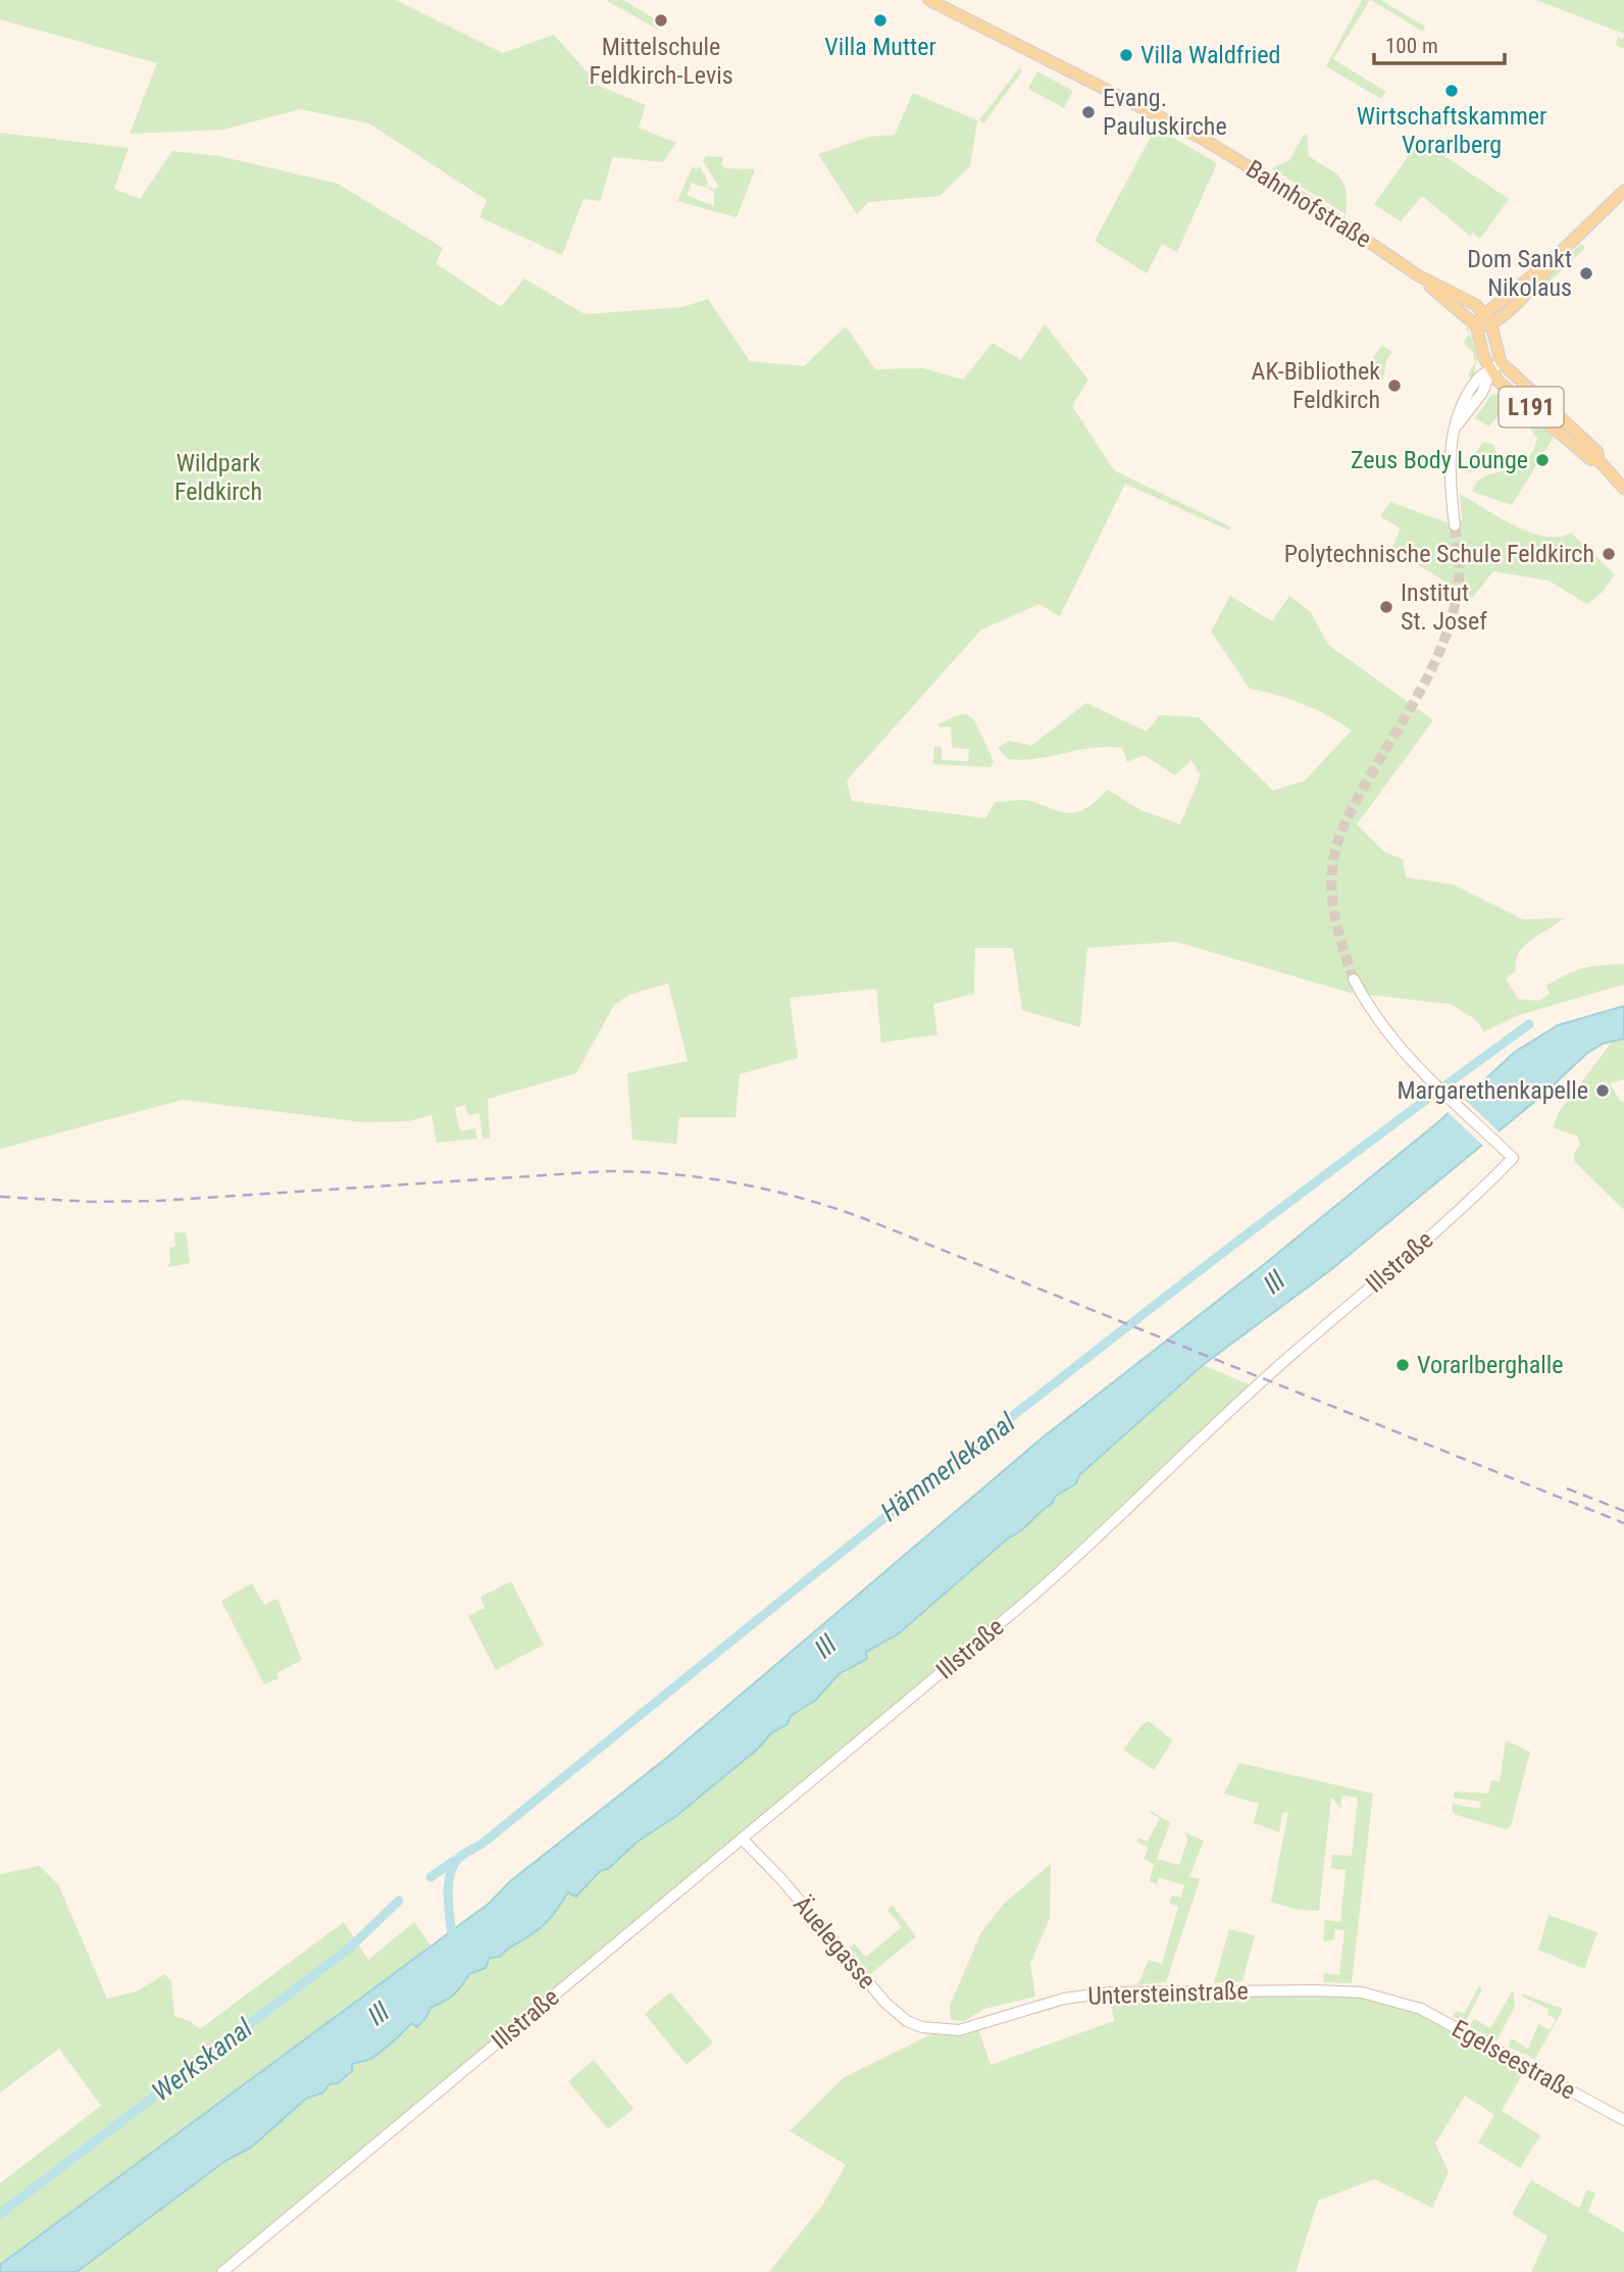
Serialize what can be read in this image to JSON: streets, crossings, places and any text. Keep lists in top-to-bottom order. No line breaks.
{"streets":{"main road":["Bahnhofstraße","L191","Illstraße","Äuelegasse","Untersteinstraße","Egelseestraße"]},"crossings":[["Bahnhofstraße","L191"],["Illstraße","Äuelegasse"],["Äuelegasse","Untersteinstraße"],["Untersteinstraße","Egelseestraße"]],"water":["Ill","Hämmerlekanal","Werkskanal"],"parks":["Wildpark Feldkirch"],"places":["Mittelschule Feldkirch-Levis","Villa Mutter","Villa Waldfried","Wirtschaftskammer Vorarlberg","Evang. Pauluskirche","Dom Sankt Nikolaus","AK-Bibliothek Feldkirch","Zeus Body Lounge","Polytechnische Schule Feldkirch","Institut St. Josef","Margarethenkapelle","Vorarlberghalle"],"scale_bar":"100 m"}
